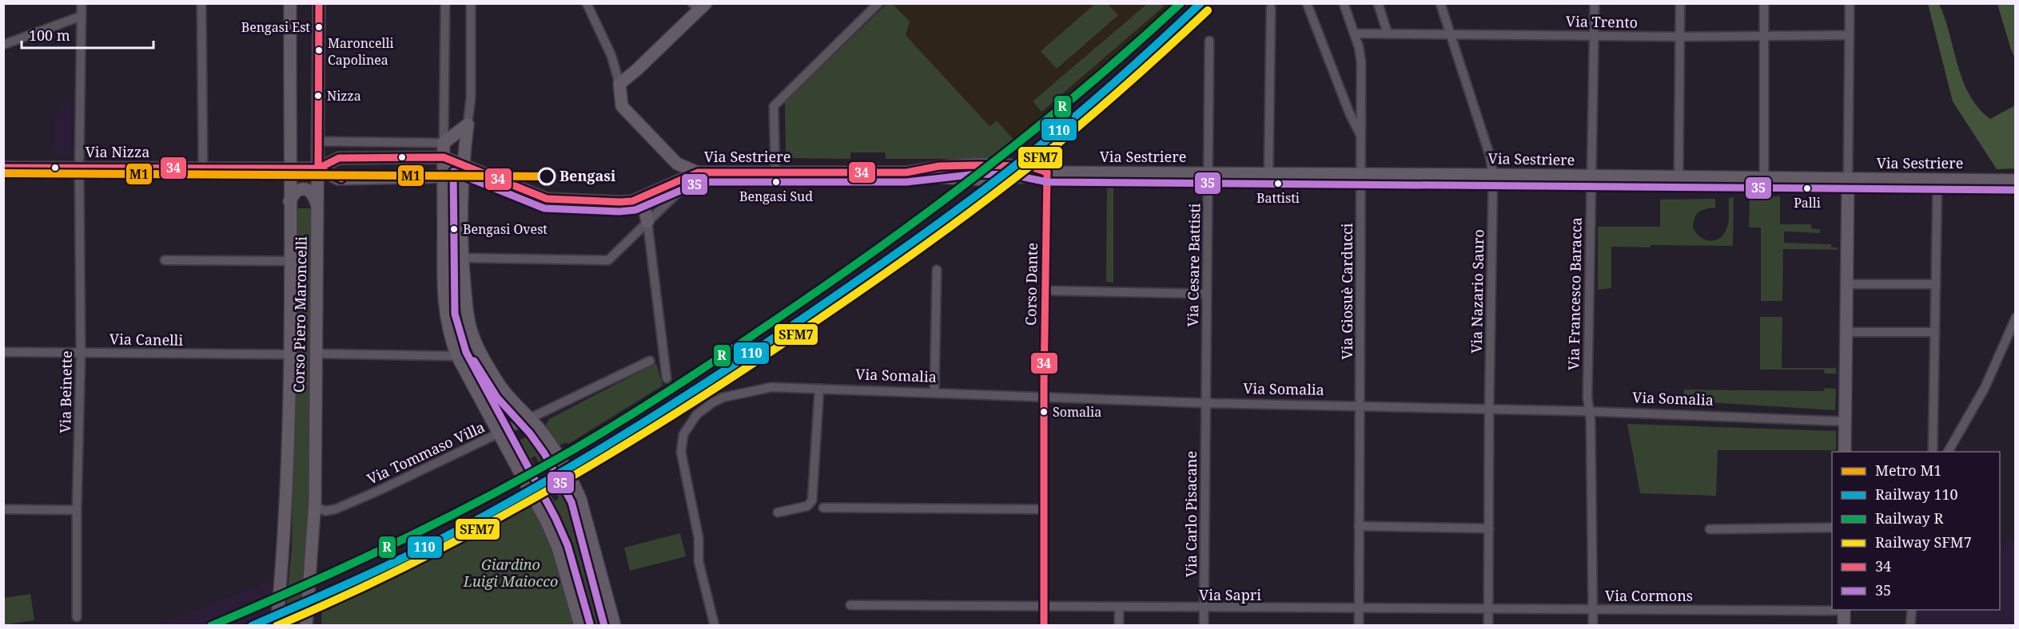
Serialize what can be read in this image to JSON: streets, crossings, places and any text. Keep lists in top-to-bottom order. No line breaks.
{"streets":{"main road":["Via Nizza","Via Sestriere","Corso Piero Maroncelli"],"street":["Via Trento","Via Cesare Battisti","Corso Dante","Via Giosuè Carducci","Via Nazario Sauro","Via Francesco Baracca","Via Canelli","Via Somalia","Via Beinette","Via Tommaso Villa","Via Carlo Pisacane","Via Sapri","Via Cormons"]},"crossings":[["Via Trento","Via Giosuè Carducci"],["Via Trento","Via Nazario Sauro"],["Via Trento","Via Francesco Baracca"],["Via Nizza","Corso Piero Maroncelli"],["Via Nizza","Via Beinette"],["Via Sestriere","Via Cesare Battisti"],["Via Sestriere","Corso Dante"],["Via Sestriere","Via Giosuè Carducci"],["Via Sestriere","Via Nazario Sauro"],["Via Sestriere","Via Francesco Baracca"],["Via Cesare Battisti","Via Somalia"],["Via Cesare Battisti","Via Carlo Pisacane"],["Corso Dante","Via Somalia"],["Corso Dante","Via Sapri"],["Via Giosuè Carducci","Via Somalia"],["Via Giosuè Carducci","Via Sapri"],["Via Nazario Sauro","Via Somalia"],["Via Nazario Sauro","Via Sapri"],["Via Francesco Baracca","Via Somalia"],["Via Francesco Baracca","Via Cormons"],["Corso Piero Maroncelli","Via Canelli"],["Corso Piero Maroncelli","Via Tommaso Villa"],["Via Canelli","Via Beinette"],["Via Somalia","Via Carlo Pisacane"],["Via Somalia","Via Cormons"],["Via Carlo Pisacane","Via Sapri"],["Via Sapri","Via Cormons"]],"parks":["Giardino Luigi Maiocco"],"places":["Bengasi Est","Maroncelli Capolinea","Nizza","Bengasi","Bengasi Sud","Battisti","Palli","Bengasi Ovest","Somalia"],"lines":["rail line 110","rail line R","transit line 34","rail line SFM7","transit line 35","metro line M1"],"legend":["Metro M1","Railway 110","Railway R","Railway SFM7","34","35"],"scale_bar":"100 m"}
